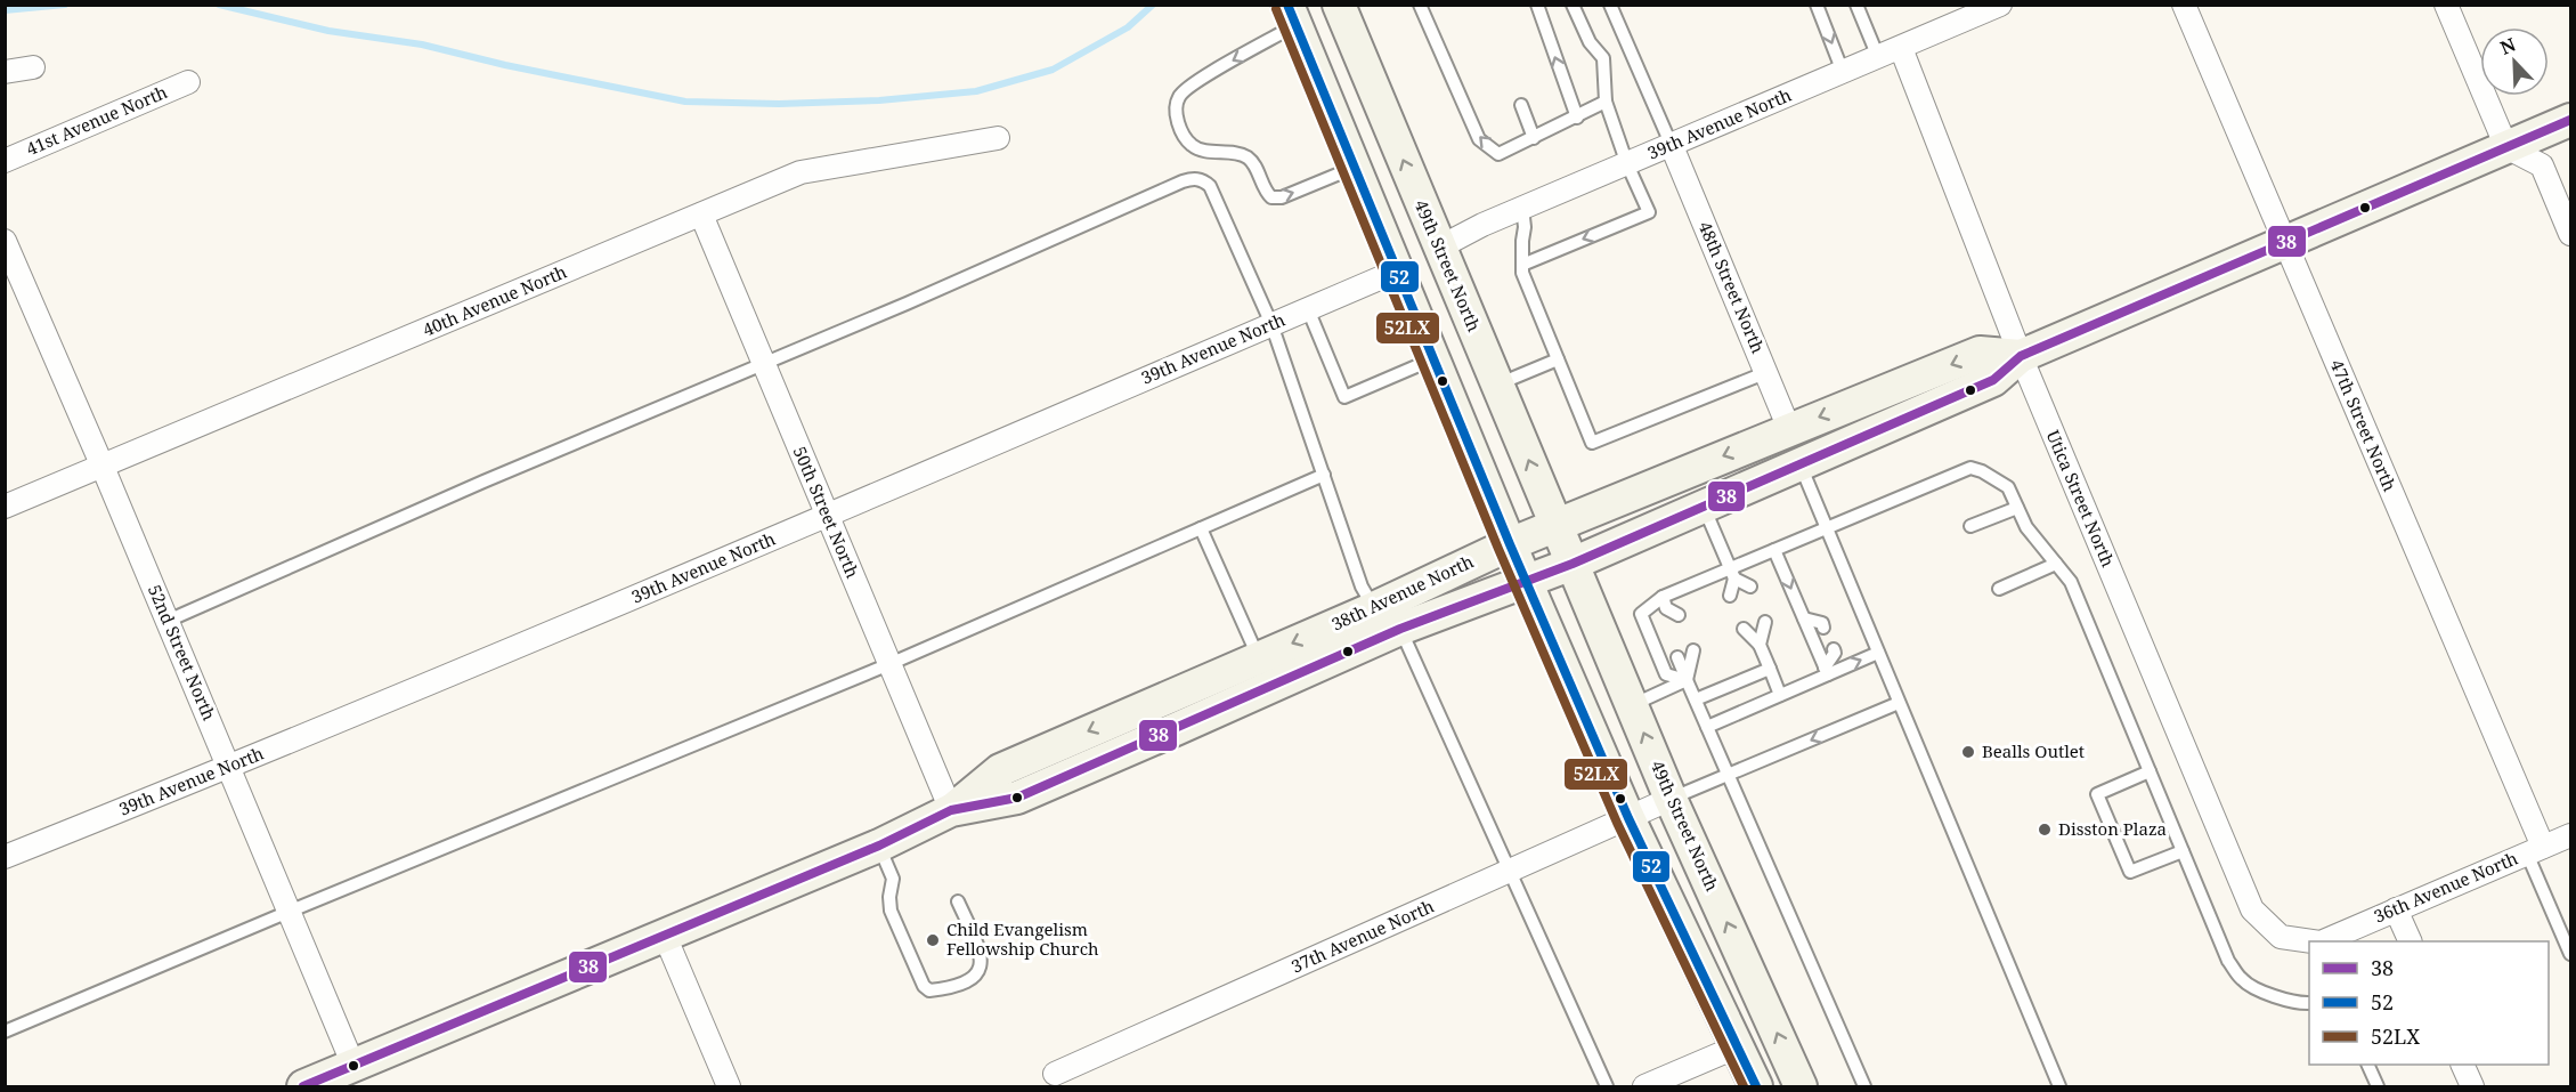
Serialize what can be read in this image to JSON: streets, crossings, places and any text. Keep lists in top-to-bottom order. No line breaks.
{"streets":{"main road":["49th Street North","38th Avenue North"],"street":["41st Avenue North","39th Avenue North","48th Street North","40th Avenue North","47th Street North","Utica Street North","50th Street North","52nd Street North","36th Avenue North","37th Avenue North"]},"crossings":[["39th Avenue North","49th Street North"],["39th Avenue North","48th Street North"],["39th Avenue North","Utica Street North"],["39th Avenue North","50th Street North"],["39th Avenue North","52nd Street North"],["49th Street North","38th Avenue North"],["49th Street North","37th Avenue North"],["48th Street North","38th Avenue North"],["40th Avenue North","50th Street North"],["40th Avenue North","52nd Street North"],["47th Street North","38th Avenue North"],["47th Street North","36th Avenue North"],["Utica Street North","38th Avenue North"],["Utica Street North","36th Avenue North"],["50th Street North","38th Avenue North"],["38th Avenue North","52nd Street North"]],"places":["Bealls Outlet","Disston Plaza","Child Evangelism Fellowship Church"],"lines":["transit line 52","transit line 52LX","transit line 38"],"legend":["38","52","52LX"],"north":"top left"}
